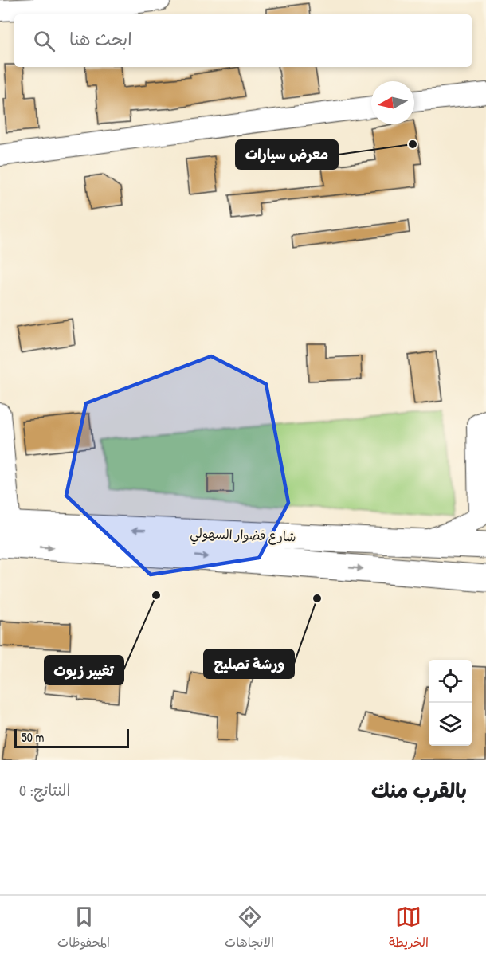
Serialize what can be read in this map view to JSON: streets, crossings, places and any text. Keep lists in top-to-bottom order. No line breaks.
{"streets":{"highway":["شارع قضوار السهولي"]},"places":["معرض سيارات","تغيير زيوت","ورشة تصليح"],"scale_bar":"50 m","north":"left","page":{"search":"ابحث هنا","scale":"50 m","heading":["بالقرب منك","النتائج: 0"],"nav":["الخريطة","الاتجاهات","المحفوظات"]}}
